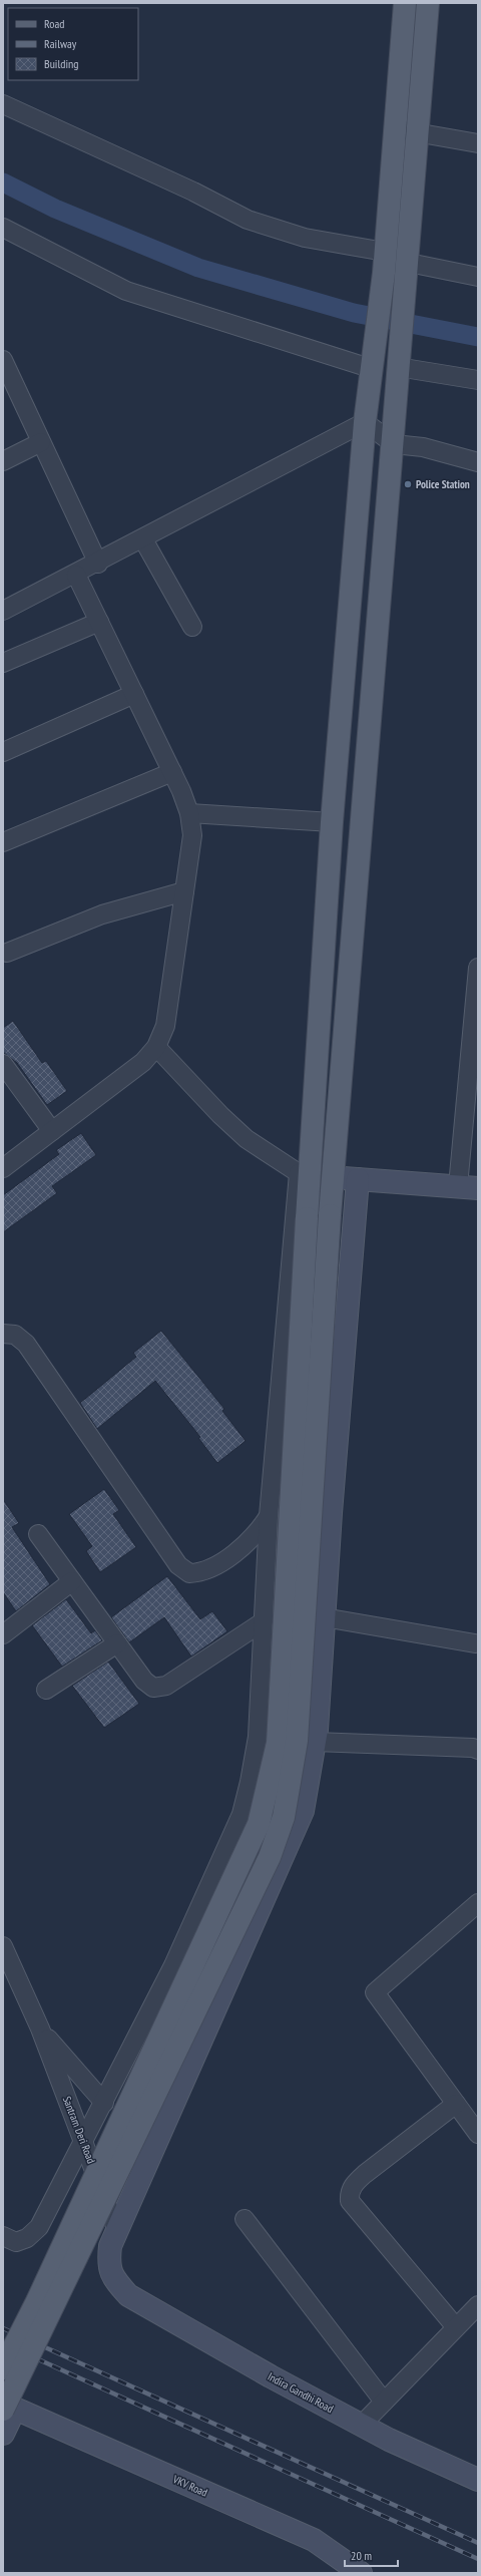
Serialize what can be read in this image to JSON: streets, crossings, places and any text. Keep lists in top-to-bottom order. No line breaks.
{"streets":{"street":["Santram Deri Road","Indira Gandhi Road","VKV Road"]},"crossings":[["Santram Deri Road","Indira Gandhi Road"]],"places":["Police Station"],"legend":["Road","Railway","Building"],"scale_bar":"20 m"}
